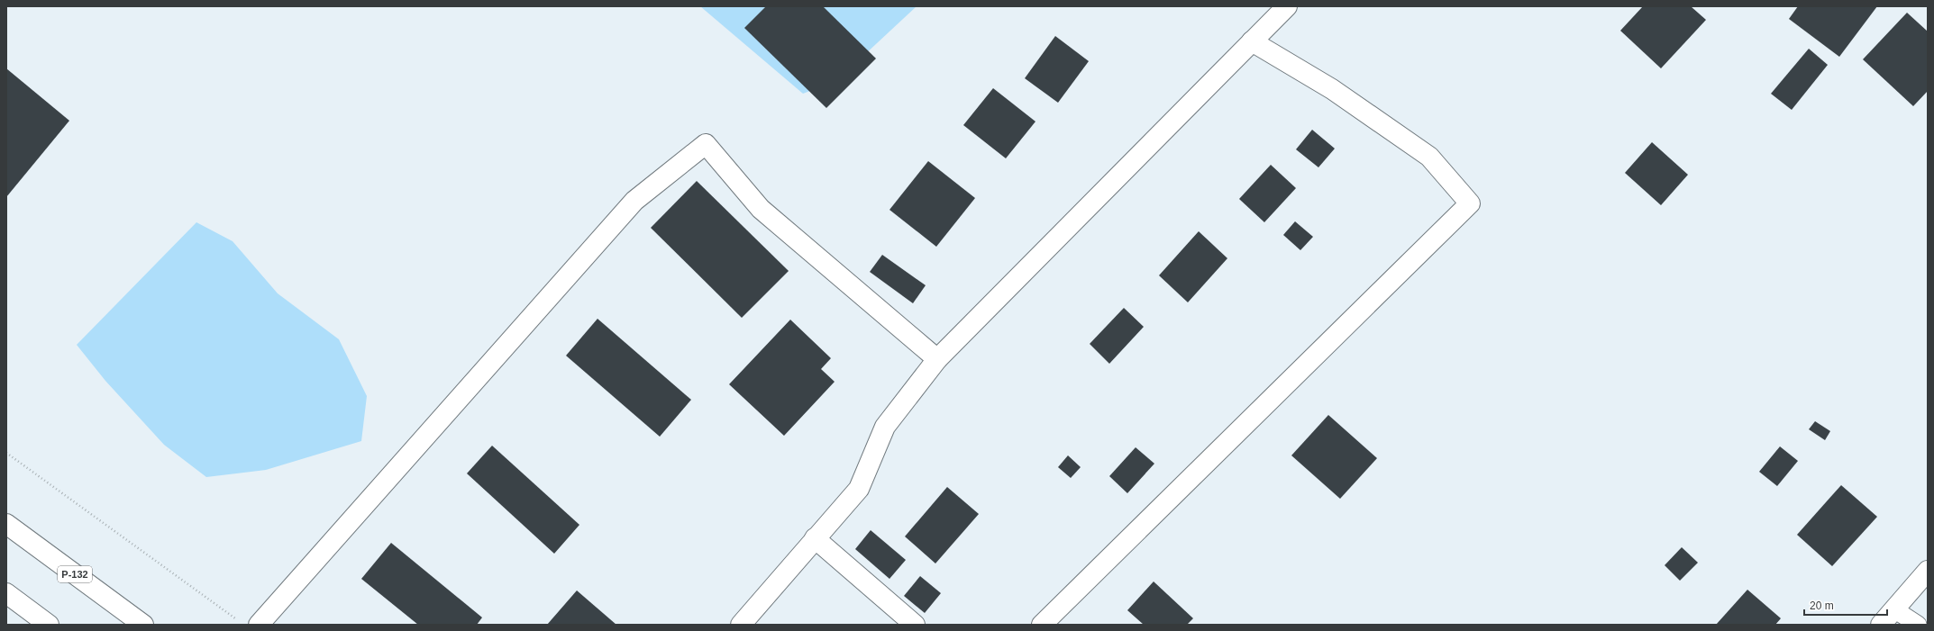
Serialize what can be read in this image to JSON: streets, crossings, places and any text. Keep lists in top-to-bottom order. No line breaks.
{"streets":{"main road":["Р-132"]},"scale_bar":"20 m"}
